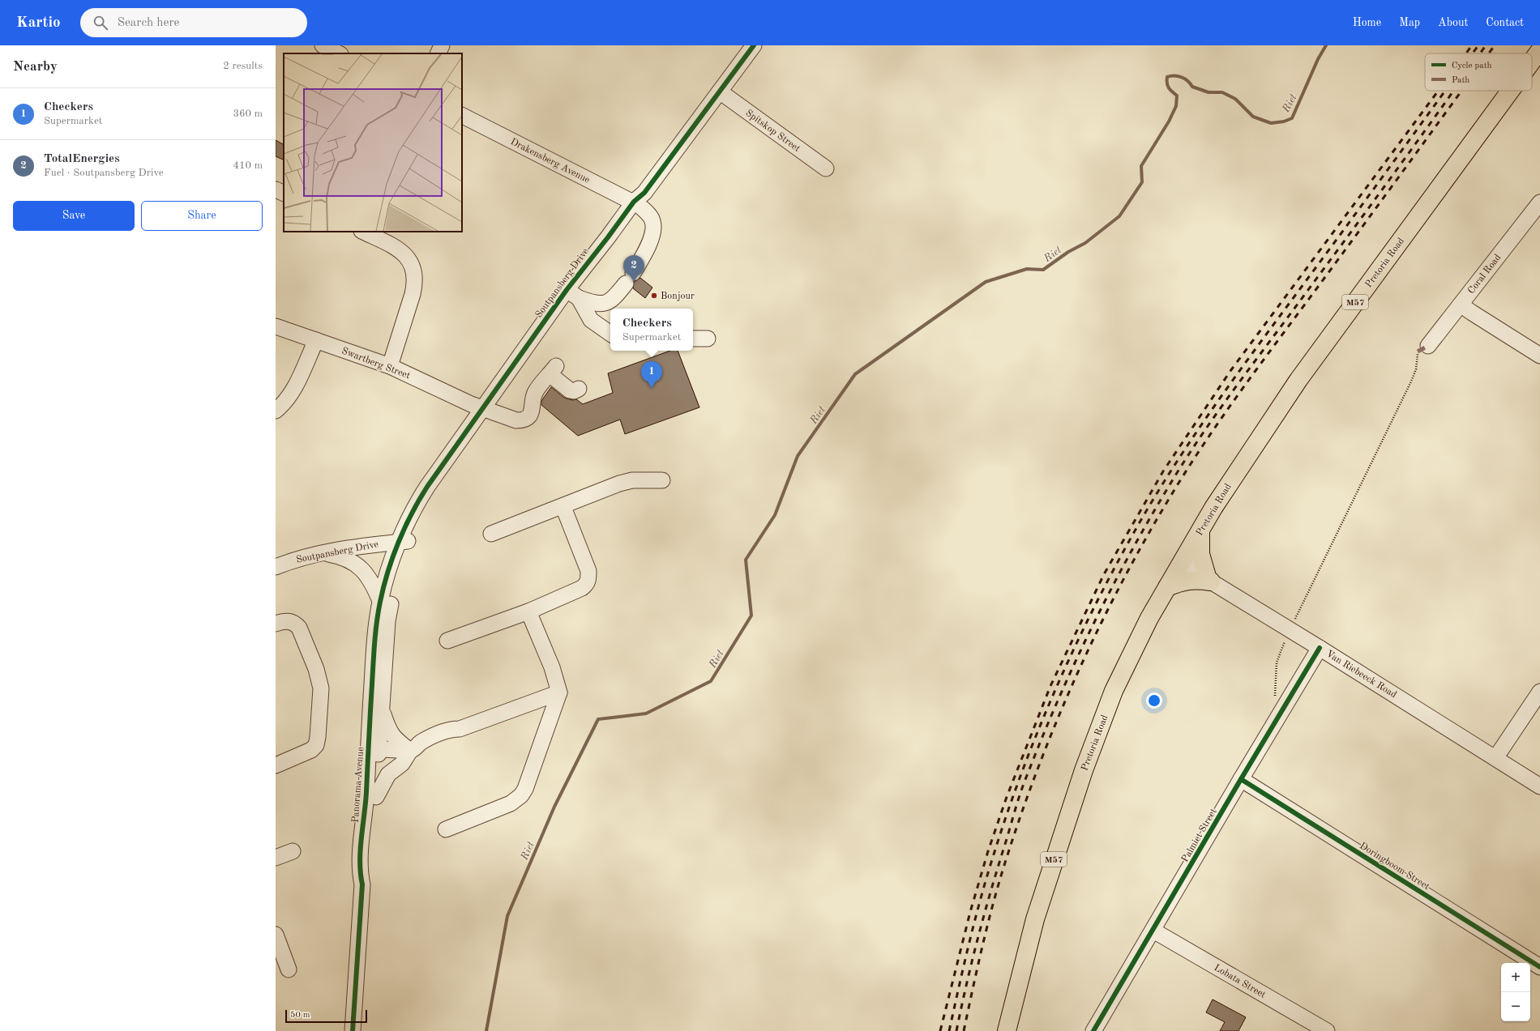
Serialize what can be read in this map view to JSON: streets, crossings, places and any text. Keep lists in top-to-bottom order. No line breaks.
{"streets":{"main road":["Pretoria Road","M57"],"street":["Spitskop Street","Drakensberg Avenue","Coral Road","Soutpansberg Drive","Swartberg Street","Van Riebeeck Road","Panorama Avenue","Palmiet Street","Doringboom Street","Lobata Street"]},"crossings":[["Spitskop Street","Soutpansberg Drive"],["Drakensberg Avenue","Soutpansberg Drive"],["Pretoria Road","Van Riebeeck Road"],["Soutpansberg Drive","Swartberg Street"],["Soutpansberg Drive","Panorama Avenue"],["Van Riebeeck Road","Palmiet Street"],["Palmiet Street","Doringboom Street"],["Palmiet Street","Lobata Street"]],"water":["Riet"],"places":["Bonjour"],"legend":["Cycle path","Path"],"scale_bar":"50 m","page":{"header":"Kartio","search":"Search here","nav":["Home","Map","About","Contact"],"heading":["Nearby","2 results"],"list":[{"mark":"1","name":"Checkers","note":"Supermarket","value":"360 m"},{"mark":"2","name":"TotalEnergies","note":"Fuel · Soutpansberg Drive","value":"410 m"}],"buttons":["Save","Share"],"pins":["2","1"],"popup":["Checkers","Supermarket"],"map_buttons":["+","−"],"scale":"50 m"}}
